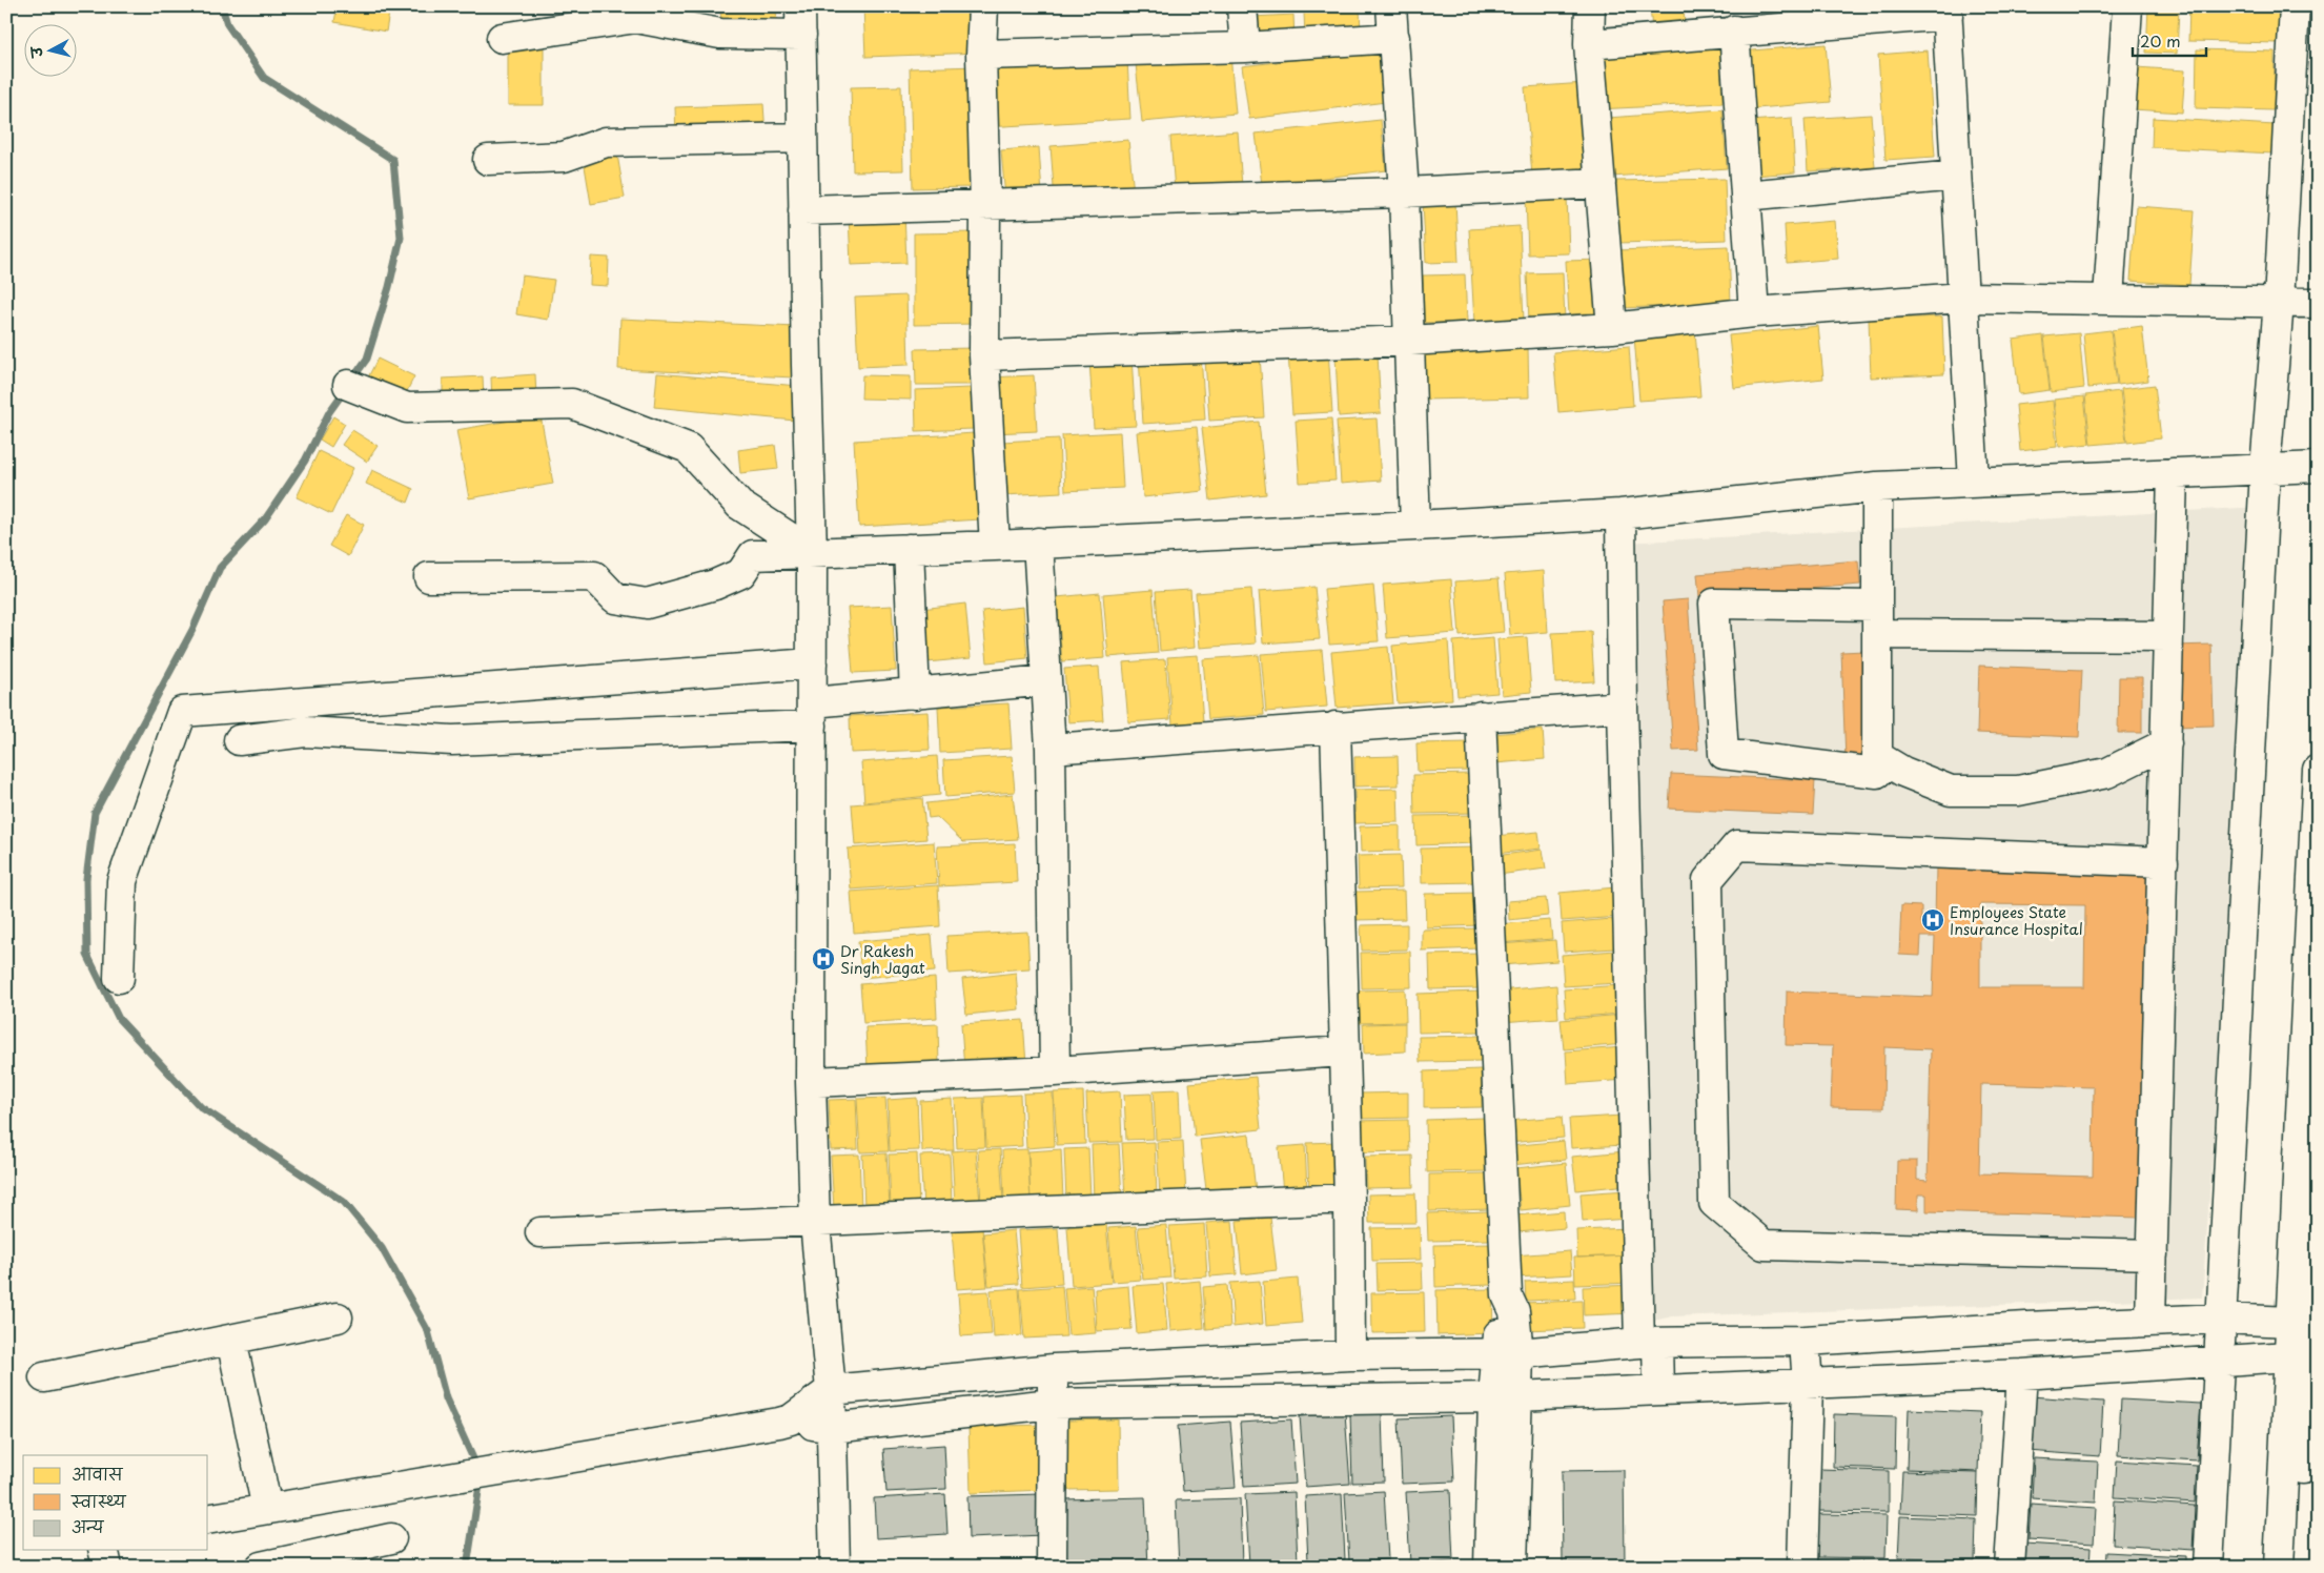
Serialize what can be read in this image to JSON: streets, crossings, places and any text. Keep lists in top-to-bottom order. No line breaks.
{"places":{"hospital":["Employees State Insurance Hospital","Dr Rakesh Singh Jagat"]},"legend":["आवास","स्वास्थ्य","अन्य"],"scale_bar":"20 m","north":"left"}
